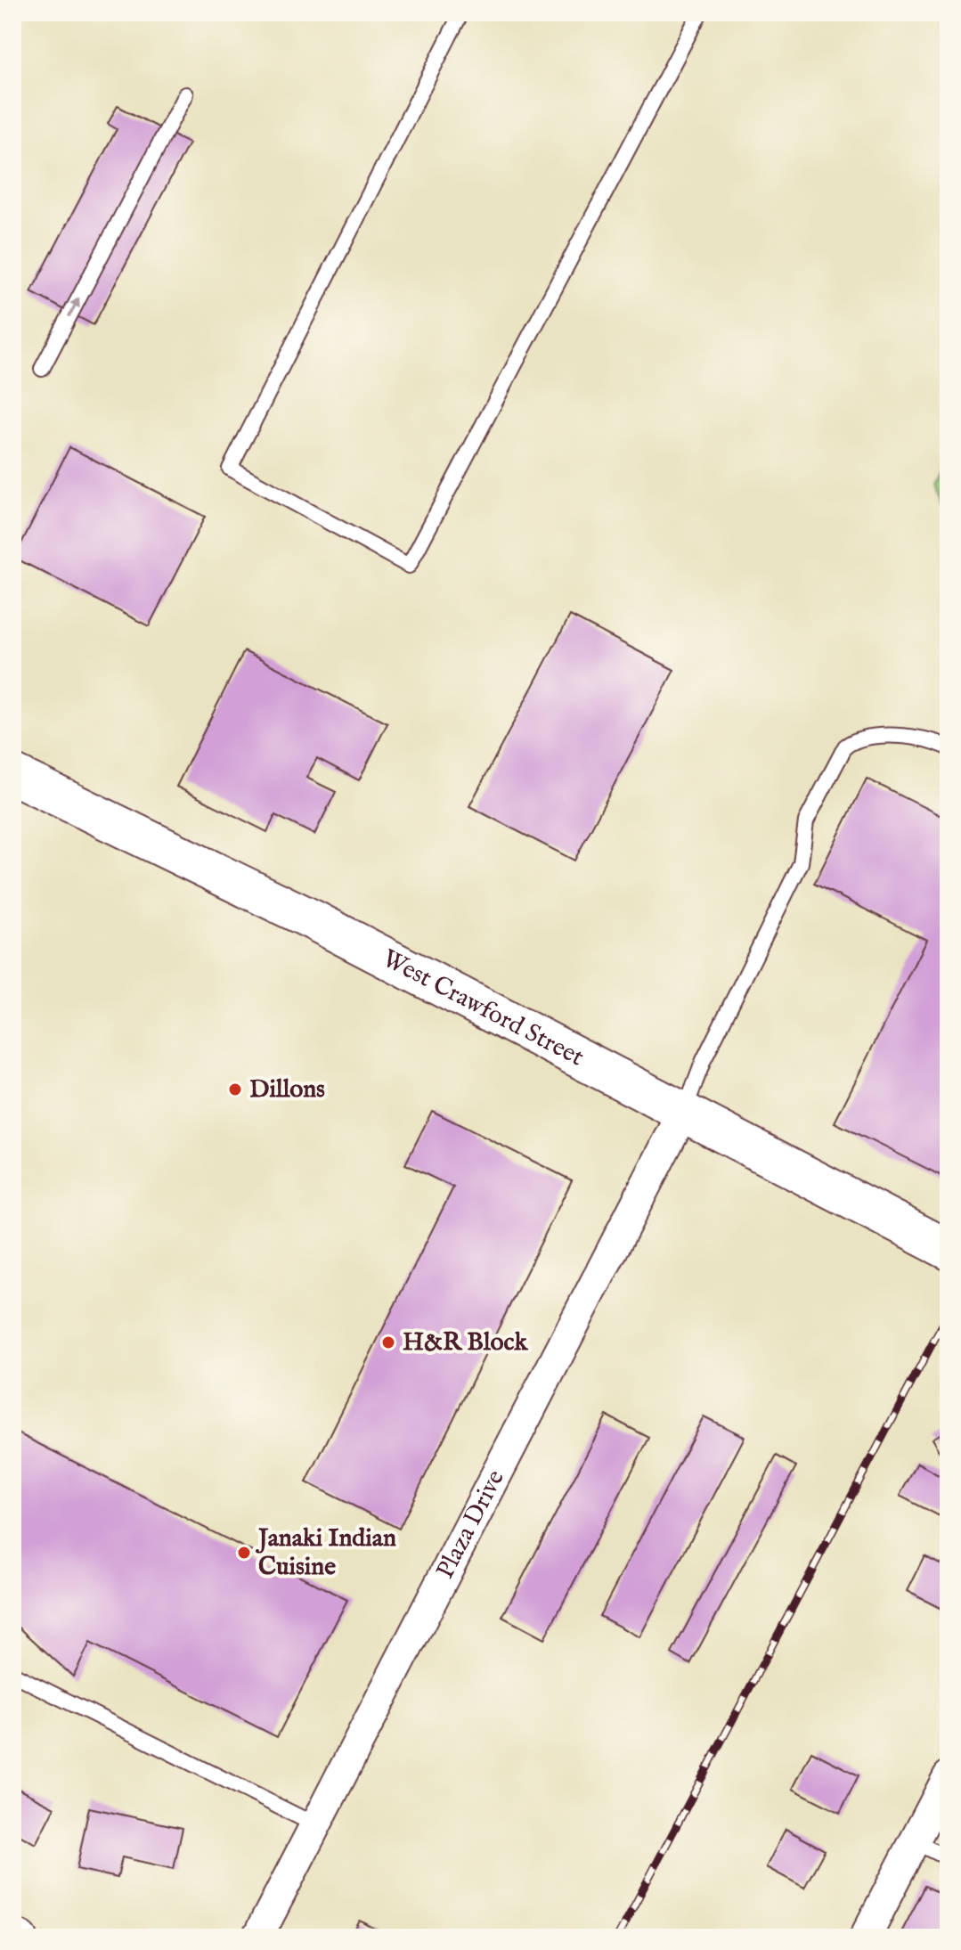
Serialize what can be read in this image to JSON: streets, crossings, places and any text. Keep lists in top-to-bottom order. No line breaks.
{"streets":{"main road":["West Crawford Street"],"street":["Plaza Drive"]},"crossings":[["West Crawford Street","Plaza Drive"]],"places":["Dillons","H&R Block","Janaki Indian Cuisine"]}
